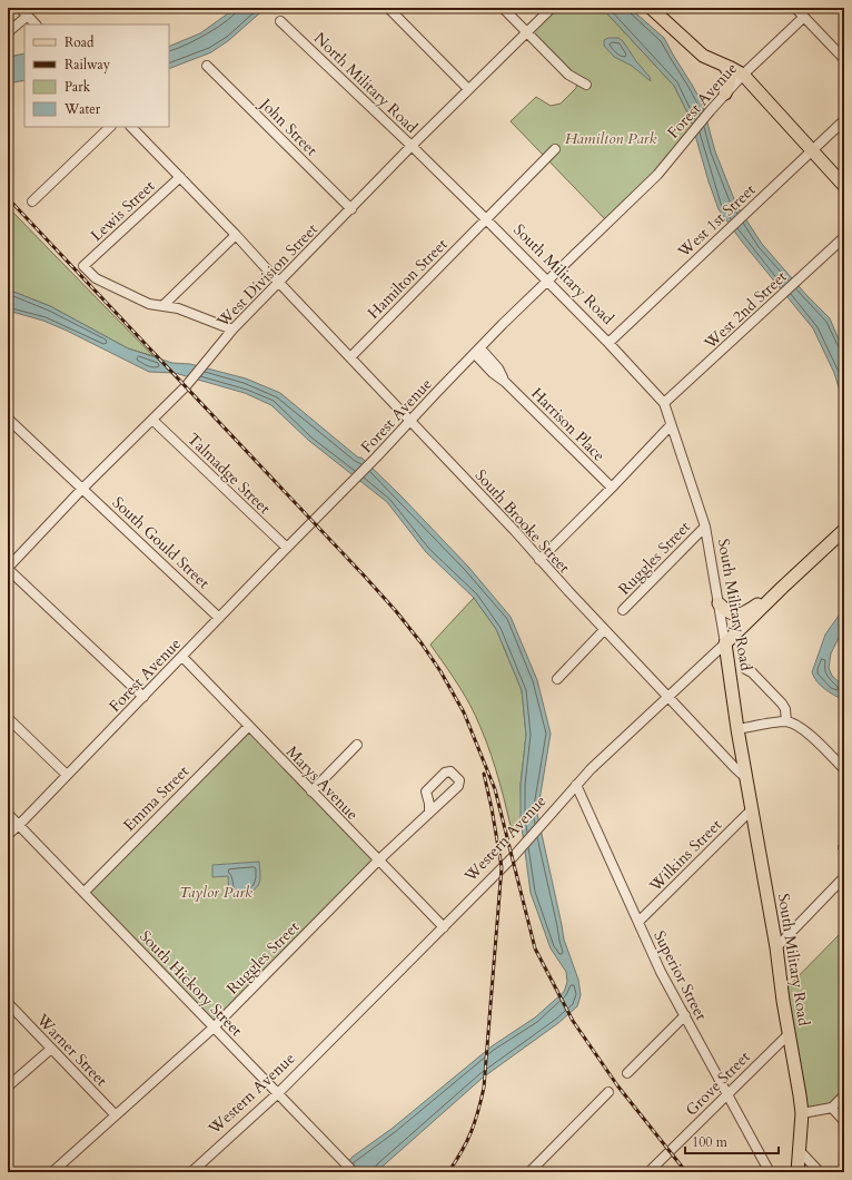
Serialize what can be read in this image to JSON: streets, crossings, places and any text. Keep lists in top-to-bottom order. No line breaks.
{"streets":{"main road":["South Military Road","Western Avenue"],"street":["North Military Road","Forest Avenue","John Street","Lewis Street","West 1st Street","West Division Street","Hamilton Street","West 2nd Street","Harrison Place","Talmadge Street","South Brooke Street","South Gould Street","Ruggles Street","Marys Avenue","Emma Street","Wilkins Street","Superior Street","South Hickory Street","Warner Street","Grove Street"]},"crossings":[["North Military Road","South Military Road"],["North Military Road","West Division Street"],["Forest Avenue","South Military Road"],["Forest Avenue","Harrison Place"],["Forest Avenue","Talmadge Street"],["Forest Avenue","South Brooke Street"],["Forest Avenue","South Gould Street"],["Forest Avenue","Marys Avenue"],["Forest Avenue","South Hickory Street"],["John Street","West Division Street"],["Lewis Street","South Brooke Street"],["West 1st Street","South Military Road"],["South Military Road","West Division Street"],["South Military Road","Hamilton Street"],["South Military Road","West 2nd Street"],["South Military Road","South Brooke Street"],["South Military Road","Ruggles Street"],["South Military Road","Western Avenue"],["South Military Road","Wilkins Street"],["South Military Road","Grove Street"],["West Division Street","Talmadge Street"],["West Division Street","South Brooke Street"],["West Division Street","South Gould Street"],["Hamilton Street","South Brooke Street"],["South Brooke Street","Western Avenue"],["Ruggles Street","Marys Avenue"],["Ruggles Street","South Hickory Street"],["Ruggles Street","Warner Street"],["Marys Avenue","Emma Street"],["Marys Avenue","Western Avenue"],["Emma Street","South Hickory Street"],["Western Avenue","Superior Street"],["Western Avenue","South Hickory Street"],["Wilkins Street","Superior Street"],["Superior Street","Grove Street"]],"parks":["Hamilton Park","Taylor Park"],"legend":["Road","Railway","Park","Water"],"scale_bar":"100 m"}
